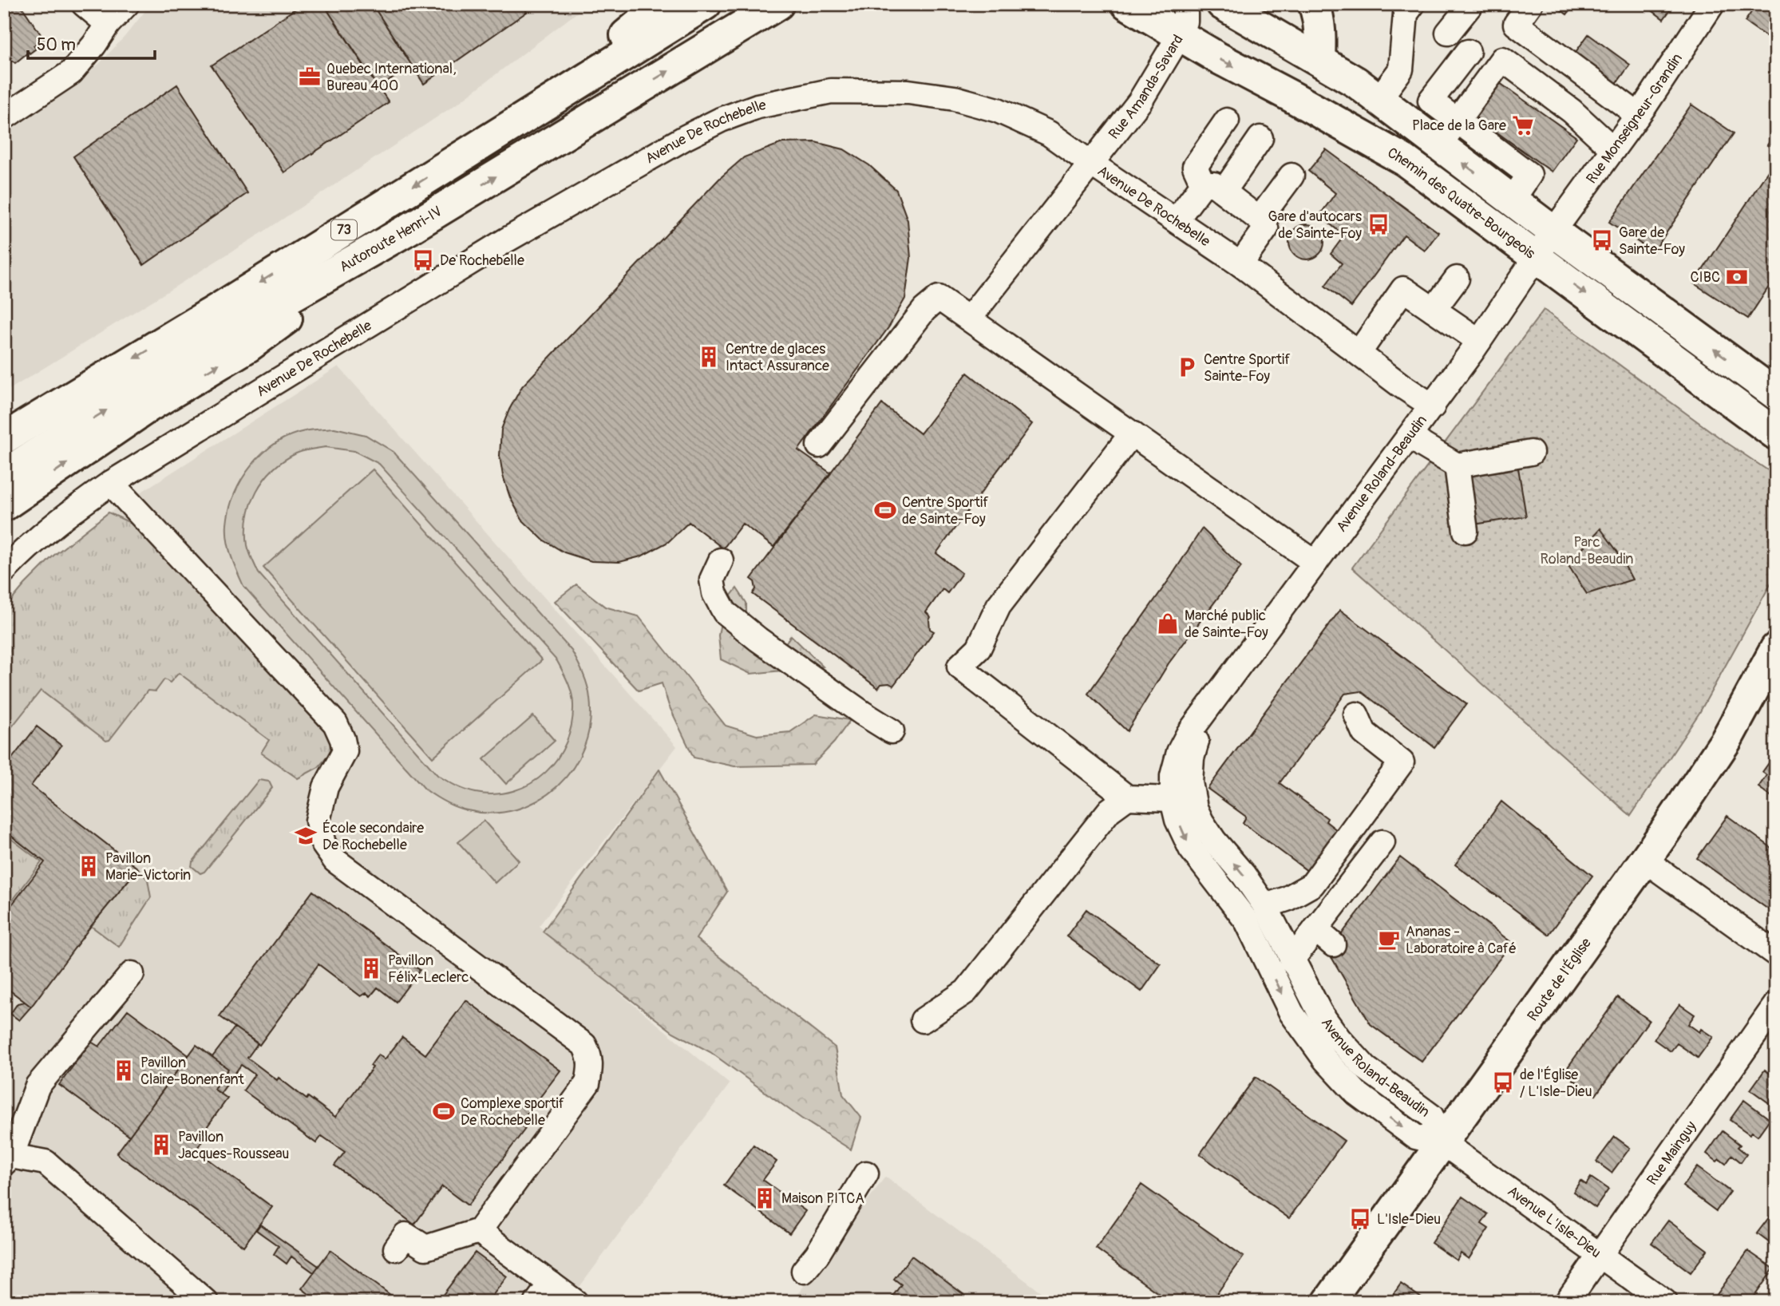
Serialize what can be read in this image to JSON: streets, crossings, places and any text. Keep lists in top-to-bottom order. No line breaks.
{"streets":{"main road":["Chemin des Quatre-Bourgeois","73","Autoroute Henri-IV","Route de l'Église"],"street":["Rue Amanda-Savard","Rue Monseigneur-Grandin","Avenue De Rochebelle","Avenue Roland-Beaudin","Rue Mainguy","Avenue L'Isle-Dieu"]},"crossings":[["Rue Amanda-Savard","Avenue De Rochebelle"],["Rue Amanda-Savard","Chemin des Quatre-Bourgeois"],["Rue Monseigneur-Grandin","Chemin des Quatre-Bourgeois"],["Rue Monseigneur-Grandin","Avenue Roland-Beaudin"],["Avenue De Rochebelle","Avenue Roland-Beaudin"],["Chemin des Quatre-Bourgeois","Avenue Roland-Beaudin"],["Avenue Roland-Beaudin","Route de l'Église"],["Avenue Roland-Beaudin","Avenue L'Isle-Dieu"],["Route de l'Église","Avenue L'Isle-Dieu"],["Rue Mainguy","Avenue L'Isle-Dieu"]],"parks":["Parc Roland-Beaudin"],"places":{"office":["Quebec International, Bureau 400"],"supermarket":["Place de la Gare"],"bus stop":["Gare d'autocars de Sainte-Foy","Gare de Sainte-Foy","De Rochebelle","de l'Église / L'Isle-Dieu","L'Isle-Dieu"],"bank":["CIBC"],"building":["Centre de glaces Intact Assurance","Pavillon Marie-Victorin","Pavillon Félix-Leclerc","Pavillon Claire-Bonenfant","Pavillon Jacques-Rousseau","Maison PITCA"],"parking":["Centre Sportif Sainte-Foy"],"sports":["Centre Sportif de Sainte-Foy","Complexe sportif De Rochebelle"],"shop":["Marché public de Sainte-Foy"],"school or university":["École secondaire De Rochebelle"],"cafe":["Ananas - Laboratoire à Café"]},"scale_bar":"50 m"}
